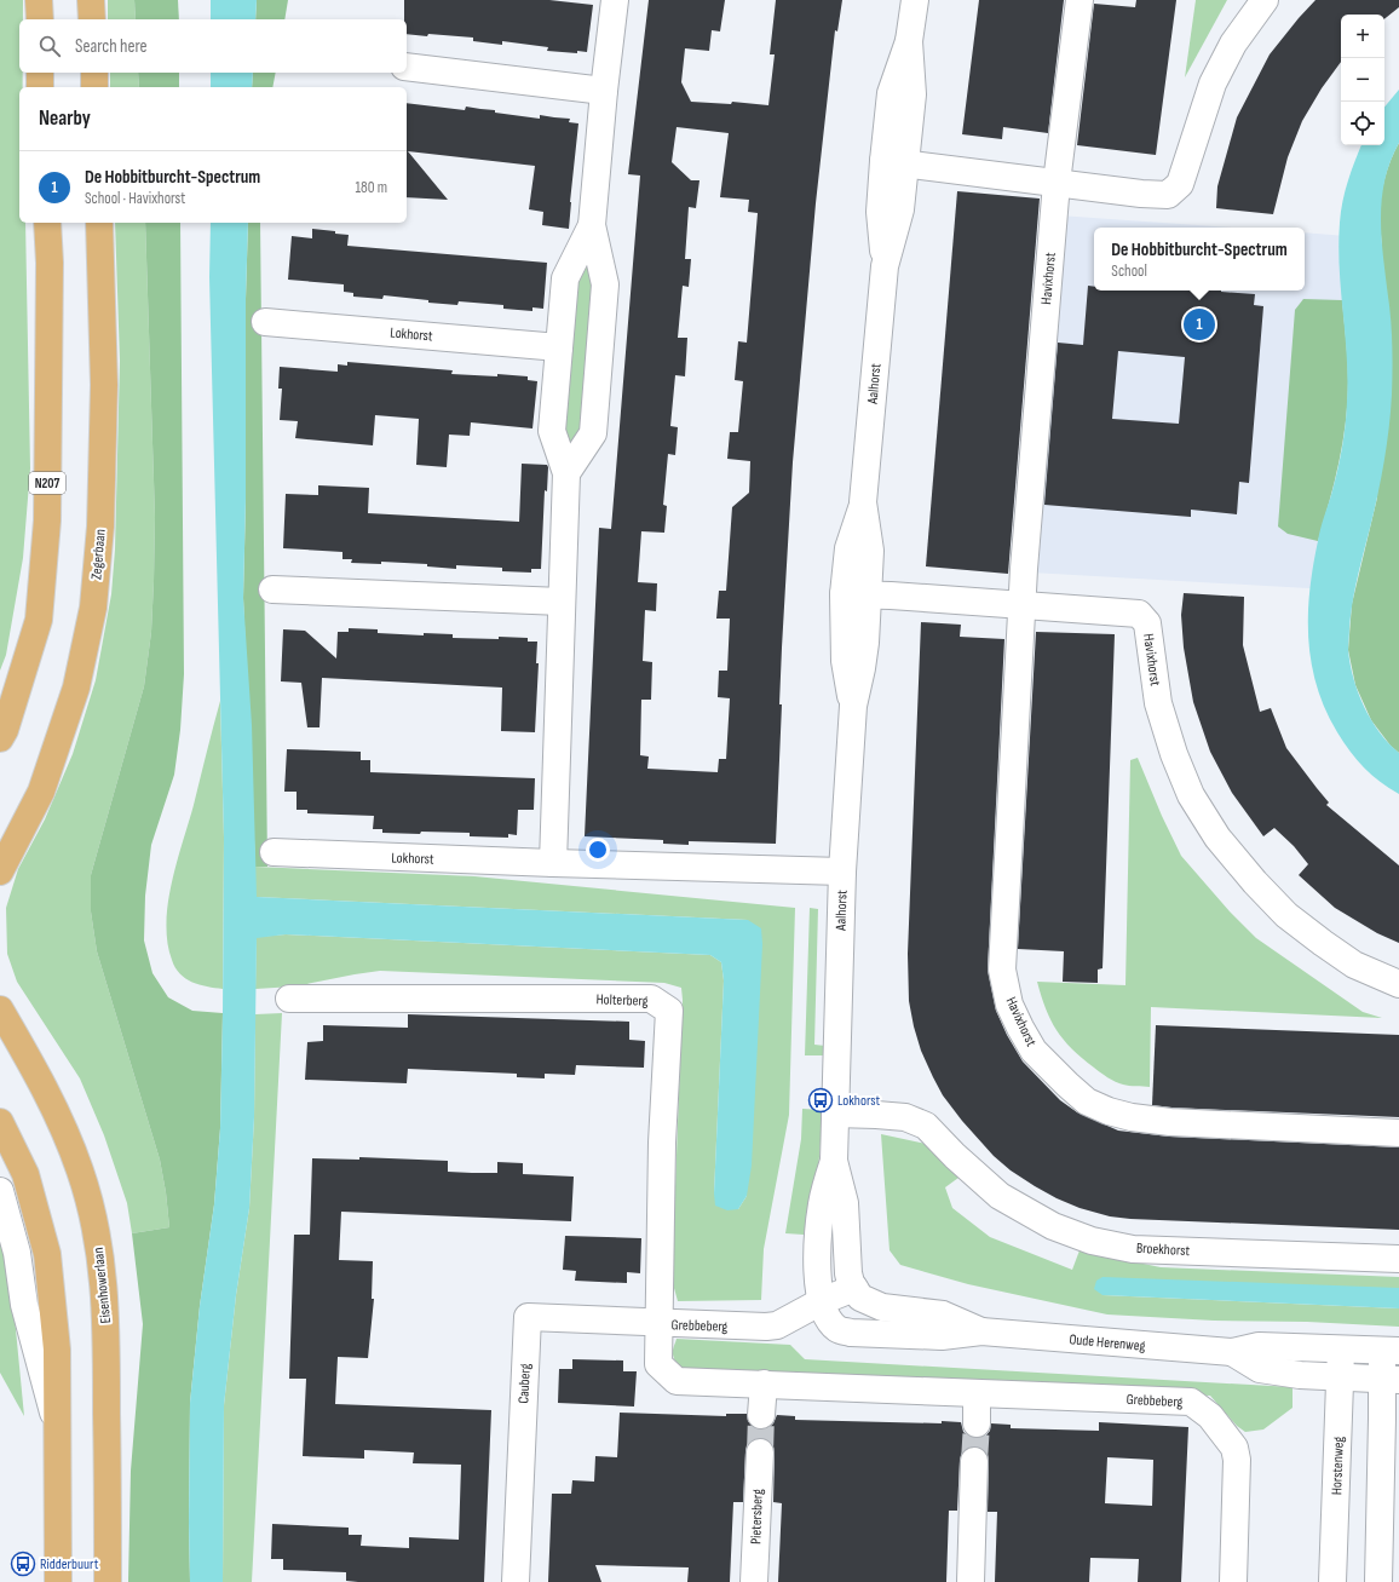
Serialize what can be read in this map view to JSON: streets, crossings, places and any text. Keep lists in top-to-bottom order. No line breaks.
{"streets":{"main road":["N207","Zegerbaan","Eisenhowerlaan"],"street":["Havixhorst","Lokhorst","Aalhorst","Holterberg","Broekhorst","Grebbeberg","Oude Herenweg","Cauberg","Horstenweg","Pietersberg"]},"crossings":[["Havixhorst","Aalhorst"],["Lokhorst","Aalhorst"],["Aalhorst","Broekhorst"],["Aalhorst","Grebbeberg"],["Aalhorst","Oude Herenweg"],["Holterberg","Grebbeberg"],["Holterberg","Cauberg"],["Grebbeberg","Oude Herenweg"],["Grebbeberg","Cauberg"],["Oude Herenweg","Horstenweg"]],"places":{"bus stop":["Lokhorst","Ridderbuurt"]},"page":{"map_buttons":["+","−"],"search":"Search here","heading":"Nearby","list":[{"mark":"1","name":"De Hobbitburcht-Spectrum","note":"School · Havixhorst","value":"180 m"}],"popup":["De Hobbitburcht-Spectrum","School"],"pins":"1"}}
